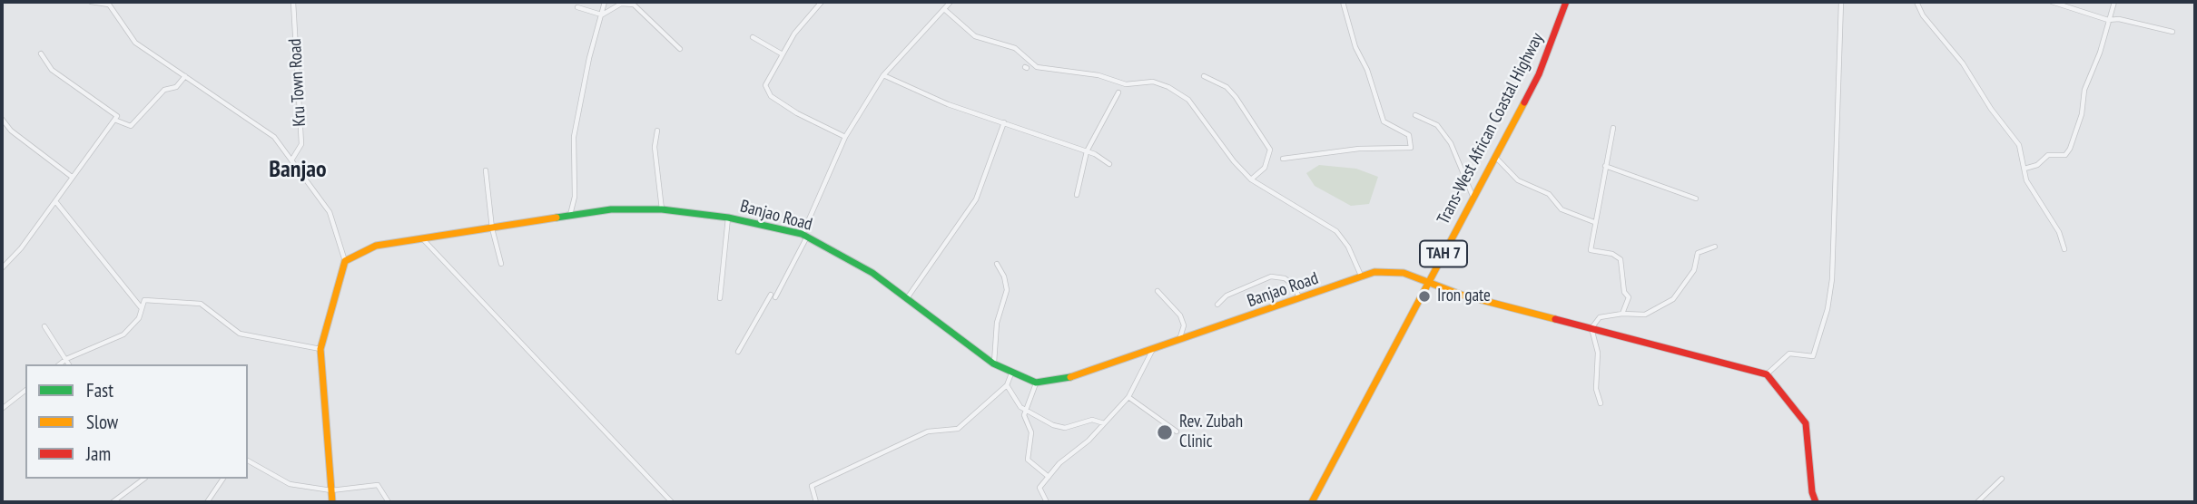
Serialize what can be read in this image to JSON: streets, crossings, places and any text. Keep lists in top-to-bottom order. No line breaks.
{"streets":{"main road":["Trans-West African Coastal Highway","Banjao Road","TAH 7"],"street":["Kru Town Road"]},"crossings":[["Trans-West African Coastal Highway","Banjao Road"]],"districts":["Banjao"],"places":["Iron gate","Rev. Zubah Clinic"],"legend":["Fast","Slow","Jam"]}
